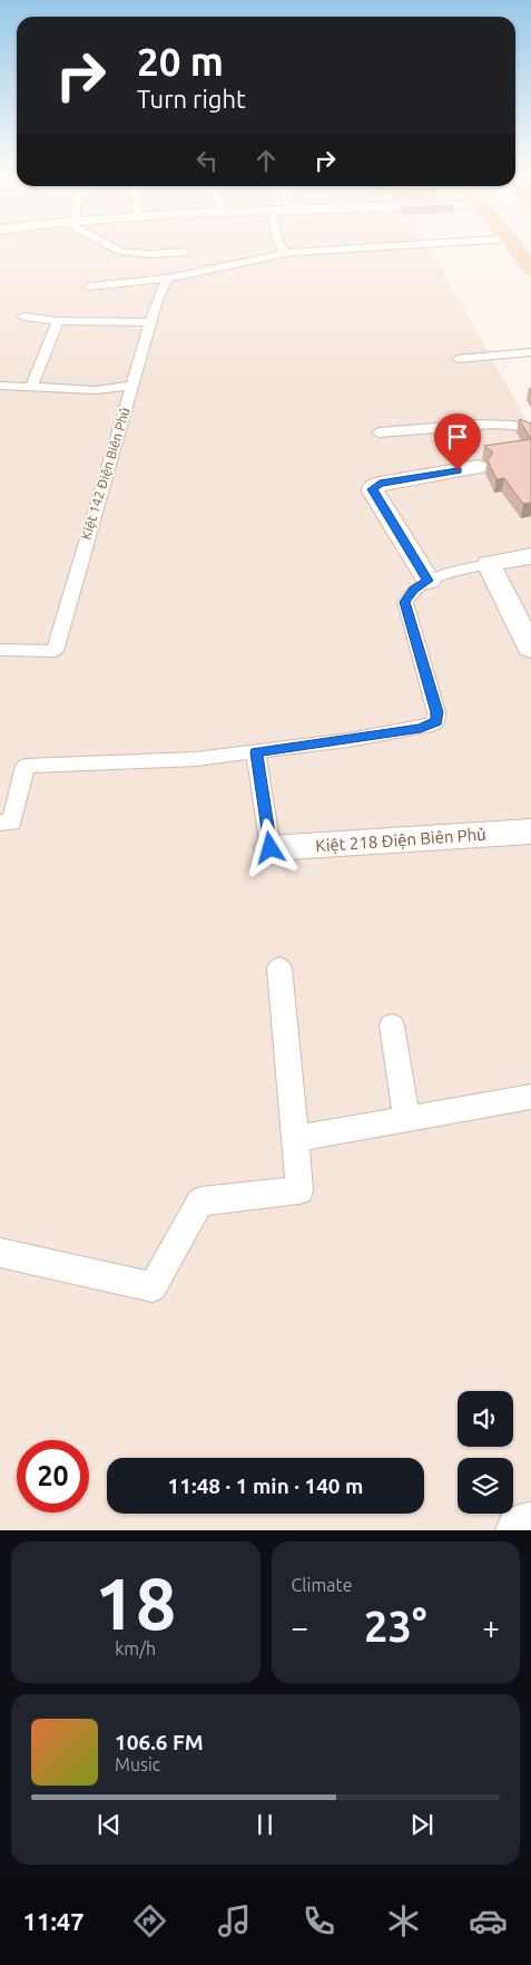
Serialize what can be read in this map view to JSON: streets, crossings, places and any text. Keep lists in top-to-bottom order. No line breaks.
{"streets":{"street":["Kiệt 218 Điện Biên Phủ"],"lane":["Kiệt 142 Điện Biên Phủ"]},"page":{"turn":["20 m","Turn right"],"limit":"20","trip":"11:48 · 1 min · 140 m","tile":[["18","km/h"],"Climate"],"heat":["−","23°","+"],"song":["106.6 FM","Music"],"tabs":"11:47"}}
